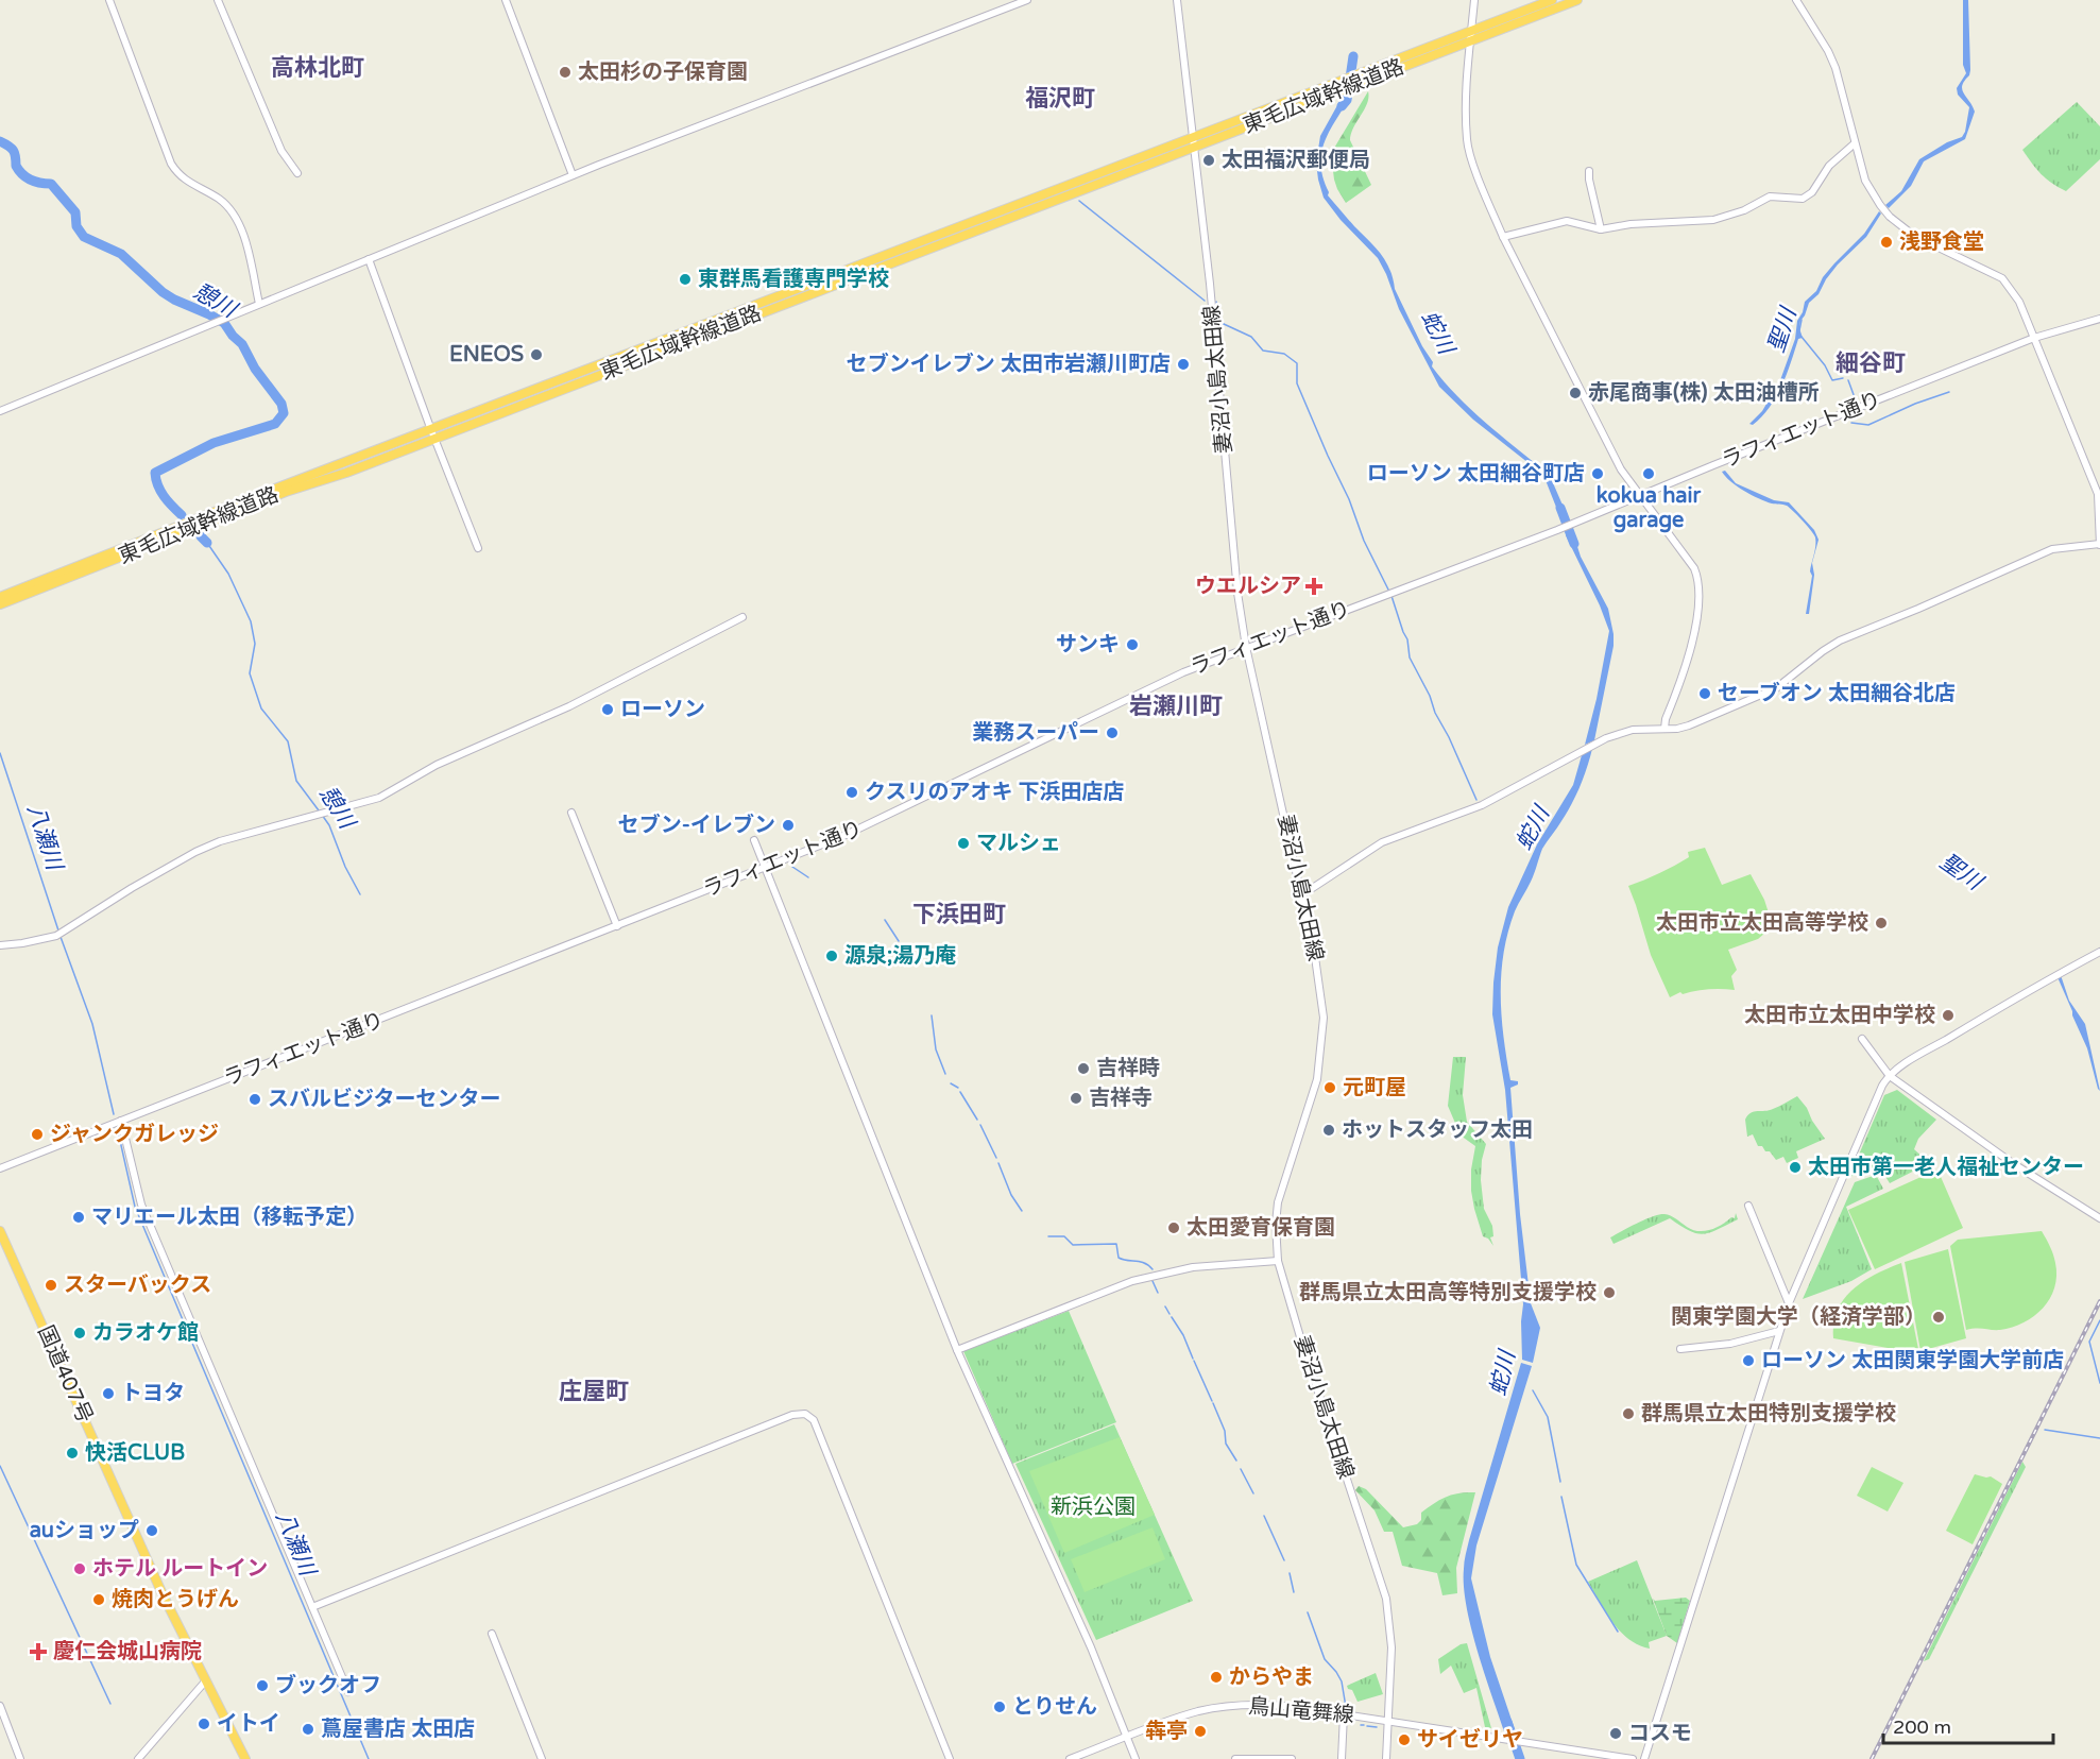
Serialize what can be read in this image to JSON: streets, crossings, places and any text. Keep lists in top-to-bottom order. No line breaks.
{"streets":{"highway":["東毛広域幹線道路","国道407号"],"street":["妻沼小島太田線","ラフィエット通り","鳥山竜舞線"]},"crossings":[["東毛広域幹線道路","妻沼小島太田線"],["妻沼小島太田線","ラフィエット通り"],["妻沼小島太田線","鳥山竜舞線"]],"districts":["高林北町","福沢町","細谷町","岩瀬川町","下浜田町","庄屋町"],"water":["憩川","聖川","蛇川","八瀬川"],"parks":["新浜公園"],"places":{"other":["太田杉の子保育園","太田福沢郵便局","浅野食堂","東群馬看護専門学校","ENEOS","セブンイレブン 太田市岩瀬川町店","赤尾商事(株) 太田油槽所","ローソン 太田細谷町店","kokua hair garage","サンキ","セーブオン 太田細谷北店","ローソン","業務スーパー","クスリのアオキ 下浜田店店","セブン-イレブン","マルシェ","太田市立太田高等学校","源泉;湯乃庵","太田市立太田中学校","吉祥時","元町屋","吉祥寺","スバルビジターセンター","ホットスタッフ太田","ジャンクガレッジ","太田市第一老人福祉センター","マリエール太田（移転予定）","太田愛育保育園","スターバックス","群馬県立太田高等特別支援学校","関東学園大学（経済学部）","カラオケ館","ローソン 太田関東学園大学前店","トヨタ","群馬県立太田特別支援学校","快活CLUB","auショップ","ホテル ルートイン","焼肉とうげん","からやま","ブックオフ","とりせん","イトイ","蔦屋書店 太田店","犇亭","コスモ","サイゼリヤ"],"health":["ウエルシア","慶仁会城山病院"]},"scale_bar":"200 m"}
